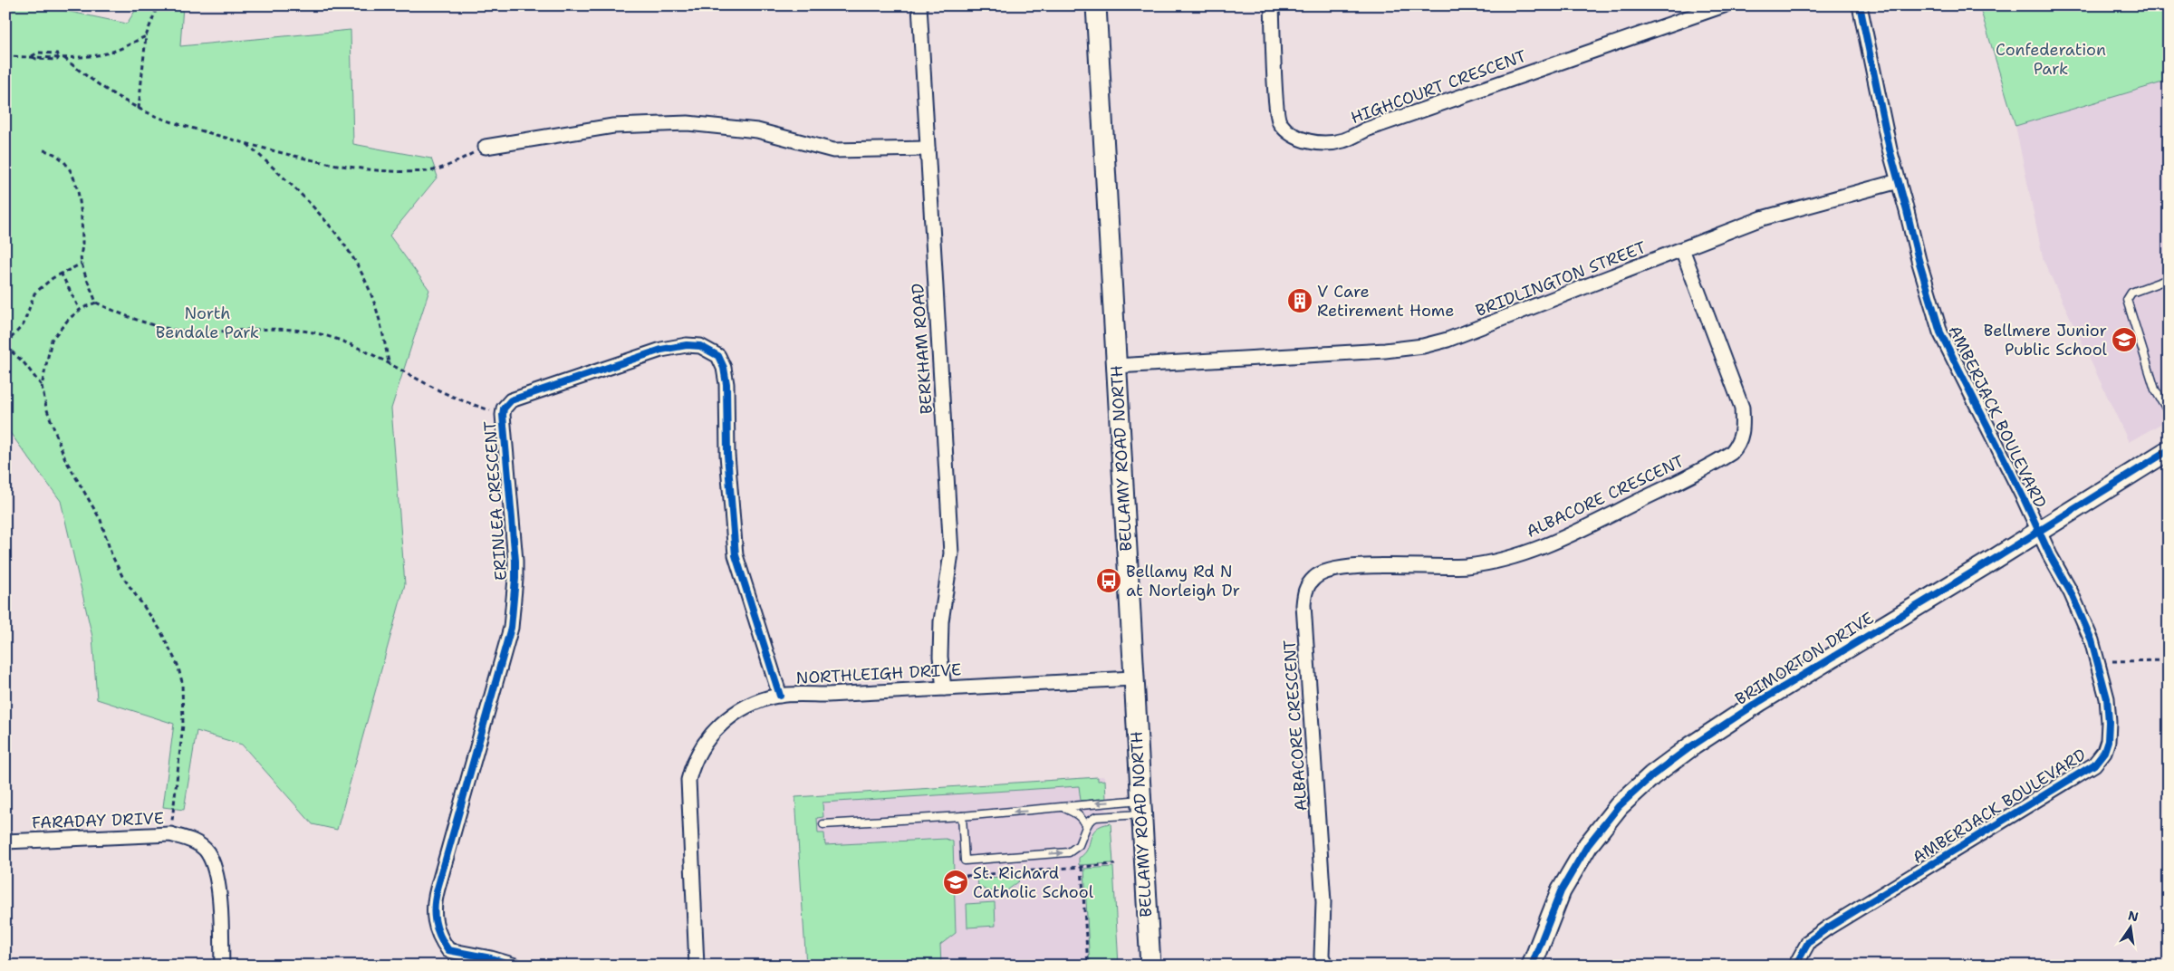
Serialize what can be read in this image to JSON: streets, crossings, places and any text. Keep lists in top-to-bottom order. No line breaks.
{"streets":{"street":["HIGHCOURT CRESCENT","BRIDLINGTON STREET","BERKHAM ROAD","AMBERJACK BOULEVARD","BELLAMY ROAD NORTH","ALBACORE CRESCENT","ERINLEA CRESCENT","BRIMORTON DRIVE","NORTHLEIGH DRIVE","FARADAY DRIVE"]},"crossings":[["BRIDLINGTON STREET","AMBERJACK BOULEVARD"],["BRIDLINGTON STREET","BELLAMY ROAD NORTH"],["BRIDLINGTON STREET","ALBACORE CRESCENT"],["BERKHAM ROAD","NORTHLEIGH DRIVE"],["AMBERJACK BOULEVARD","BRIMORTON DRIVE"],["BELLAMY ROAD NORTH","NORTHLEIGH DRIVE"],["ERINLEA CRESCENT","NORTHLEIGH DRIVE"]],"parks":["Confederation Park","North Bendale Park"],"places":{"building":["V Care Retirement Home"],"school or university":["Bellmere Junior Public School","St. Richard Catholic School"],"bus stop":["Bellamy Rd N at Norleigh Dr"]},"north":"top"}
